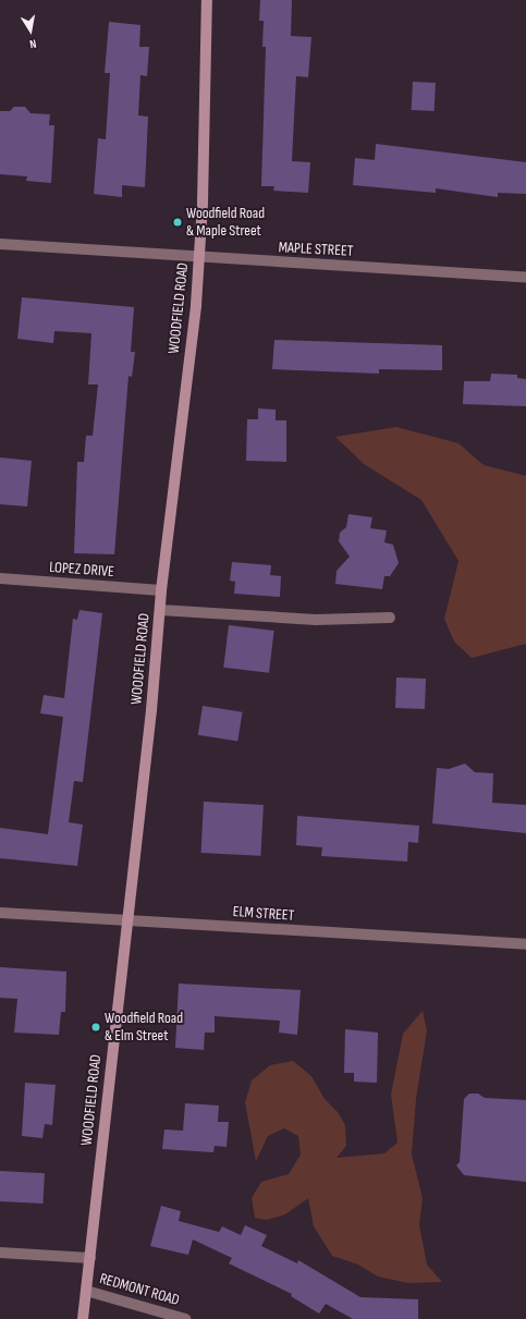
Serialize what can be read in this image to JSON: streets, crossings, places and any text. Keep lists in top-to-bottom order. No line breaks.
{"streets":{"main road":["WOODFIELD ROAD"],"street":["MAPLE STREET","LOPEZ DRIVE","ELM STREET","REDMONT ROAD"]},"crossings":[["MAPLE STREET","WOODFIELD ROAD"],["WOODFIELD ROAD","LOPEZ DRIVE"],["WOODFIELD ROAD","ELM STREET"],["WOODFIELD ROAD","REDMONT ROAD"]],"places":["Woodfield Road & Maple Street","Woodfield Road & Elm Street"],"north":"bottom"}
